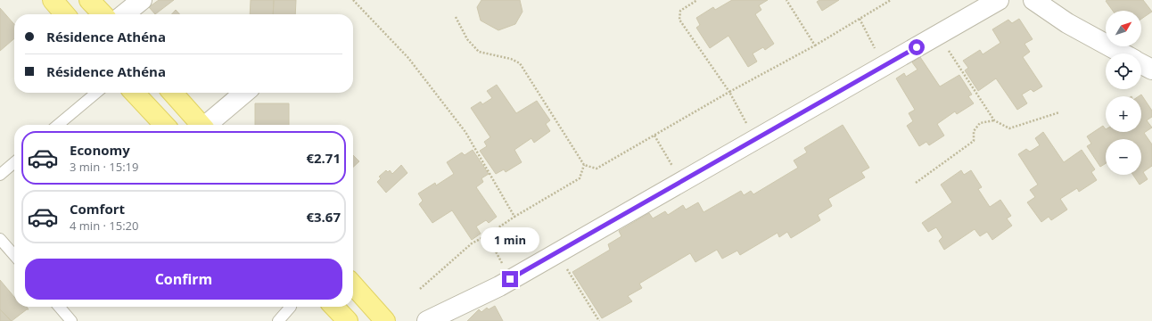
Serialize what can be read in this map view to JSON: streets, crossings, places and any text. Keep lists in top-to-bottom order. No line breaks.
{"north":"top right","page":{"map_buttons":["+","−"],"banner":["Résidence Athéna","Résidence Athéna"],"list":[{"name":"Economy","note":"3 min · 15:19","value":"€2.71"},{"name":"Comfort","note":"4 min · 15:20","value":"€3.67"}],"bubble":"1 min","buttons":"Confirm"}}
